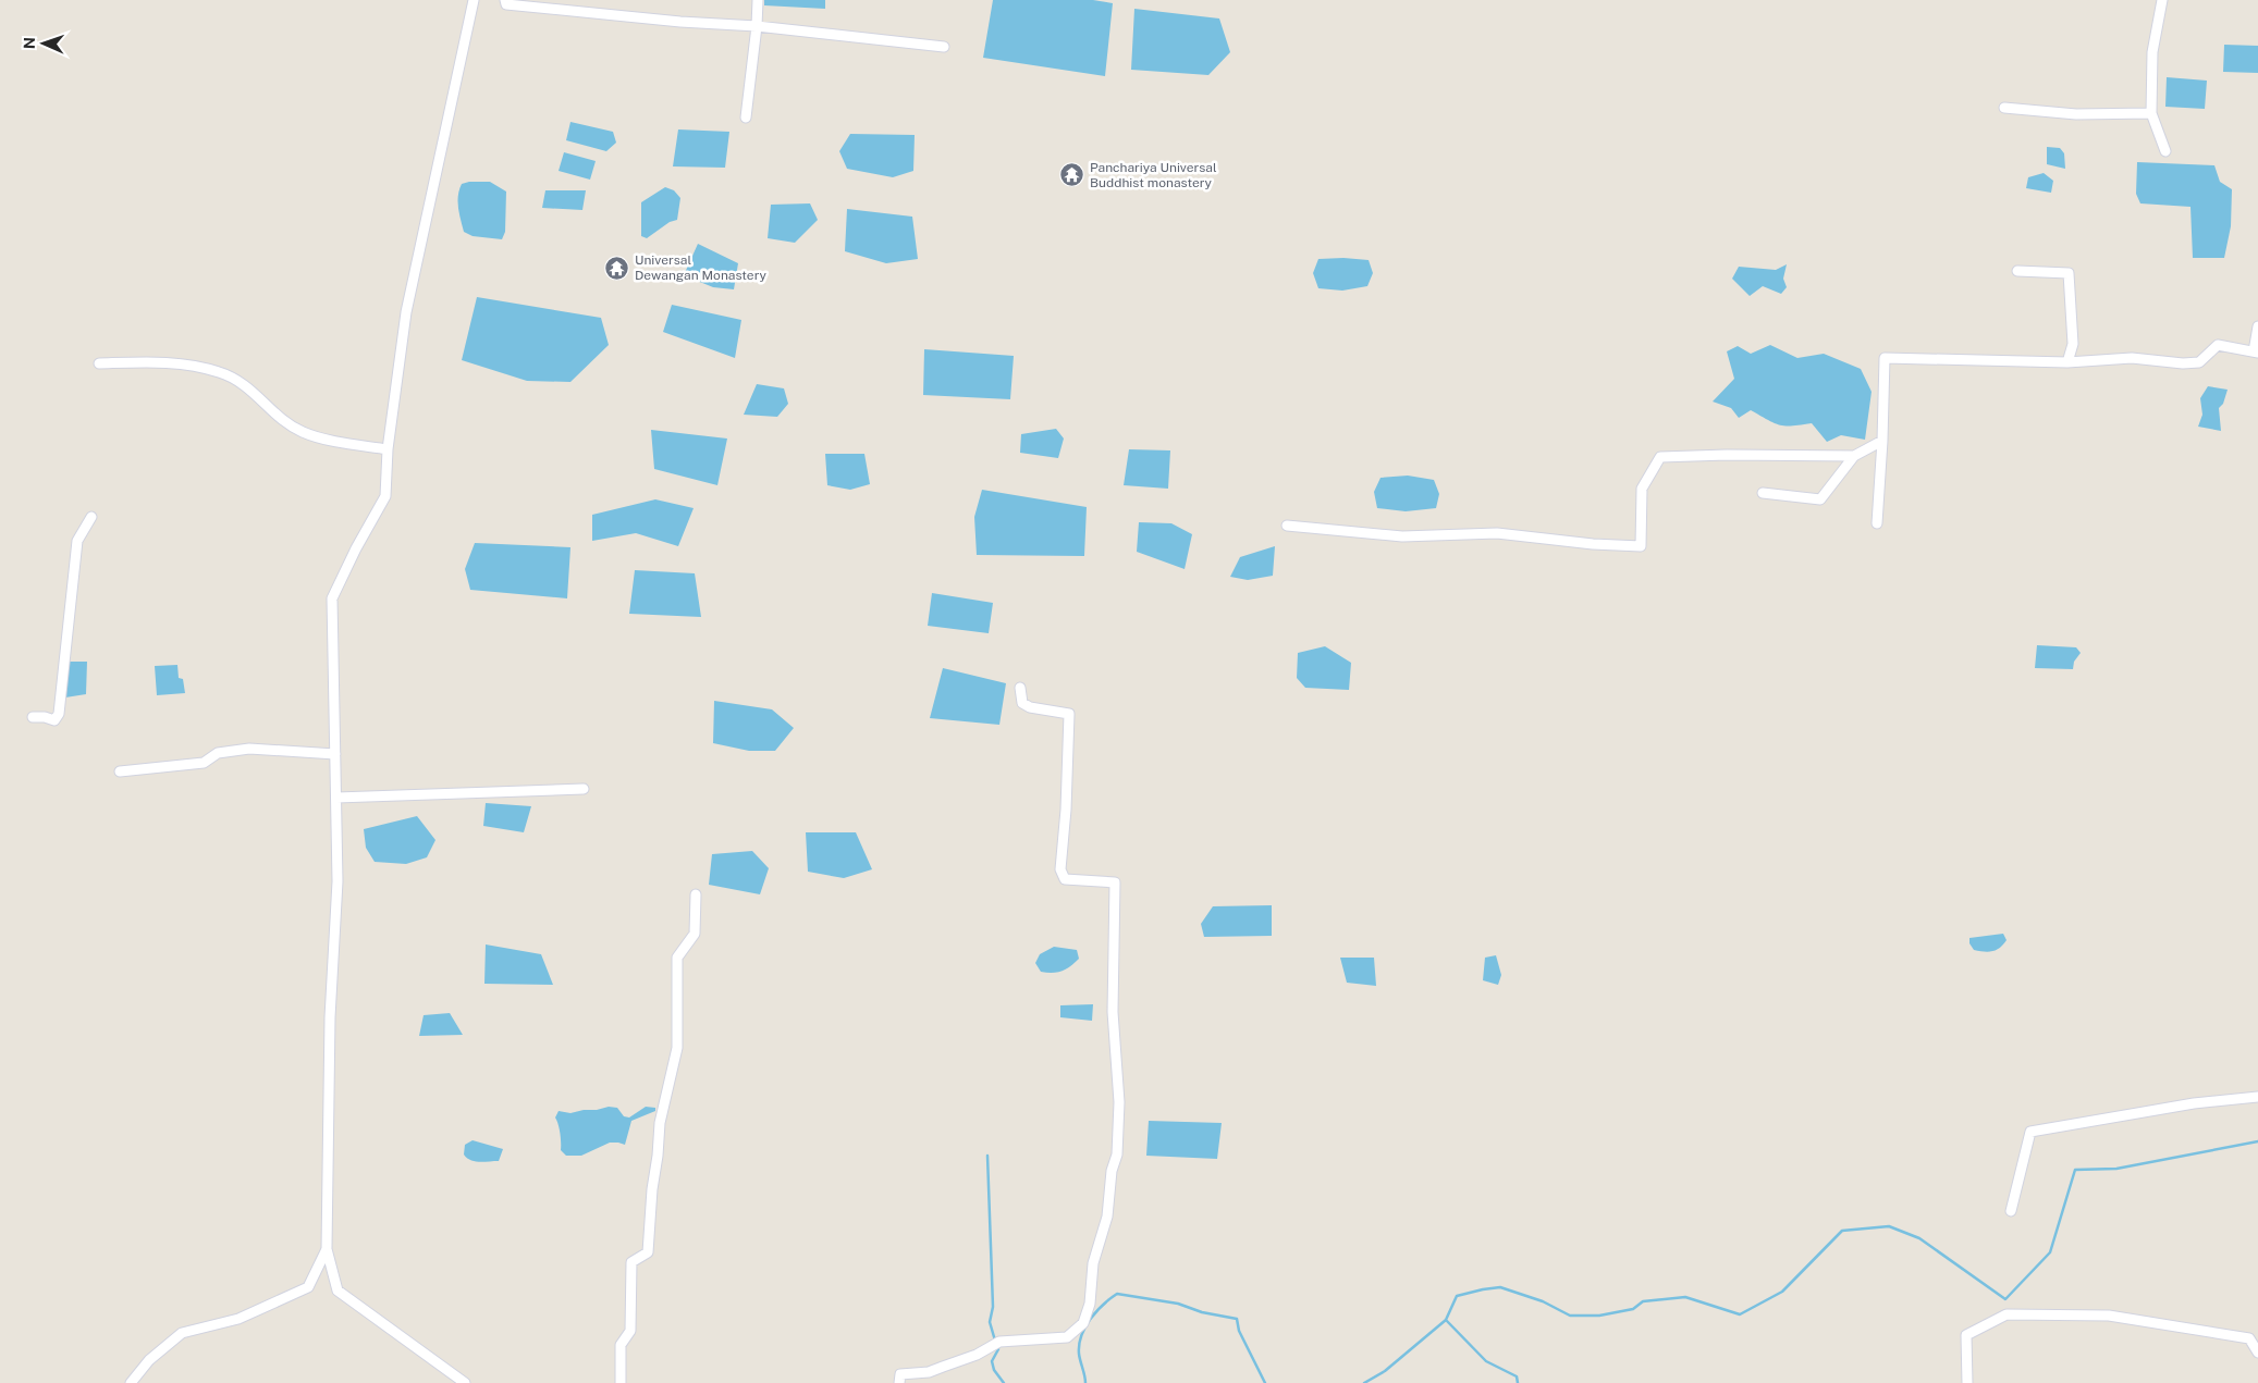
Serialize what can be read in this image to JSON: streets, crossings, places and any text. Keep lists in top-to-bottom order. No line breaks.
{"places":{"temple":["Panchariya Universal Buddhist monastery","Universal Dewangan Monastery"]},"north":"left"}
